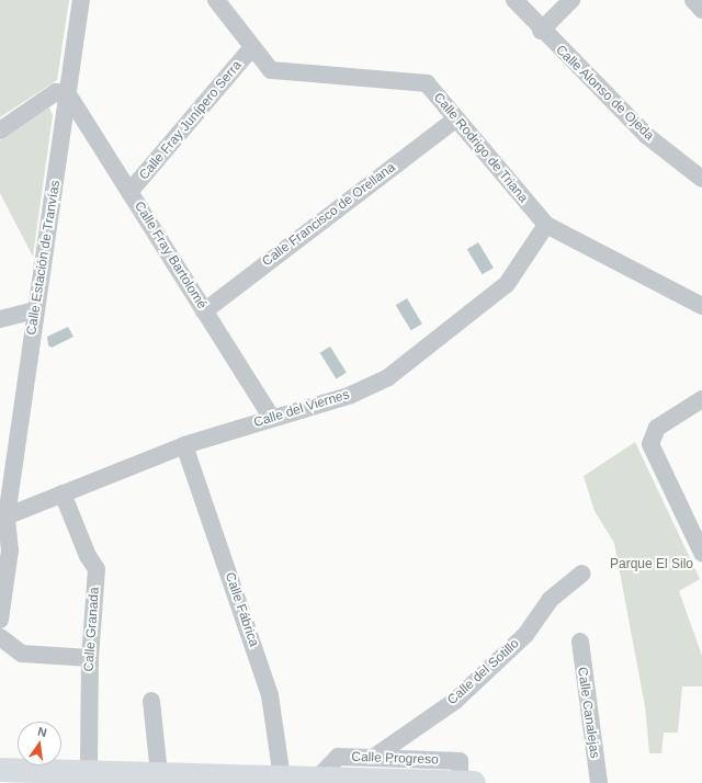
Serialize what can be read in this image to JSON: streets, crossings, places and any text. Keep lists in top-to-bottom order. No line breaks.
{"streets":{"main road":["Calle Progreso"],"street":["Calle Alonso de Ojeda","Calle Fray Junípero Serra","Calle Rodrigo de Triana","Calle Francisco de Orellana","Calle Fray Bartolomé","Calle Estación de Tranvías","Calle del Viernes","Calle Fábrica","Calle Granada","Calle del Sotillo","Calle Canalejas"]},"crossings":[["Calle Fray Junípero Serra","Calle Rodrigo de Triana"],["Calle Fray Junípero Serra","Calle Fray Bartolomé"],["Calle Rodrigo de Triana","Calle Francisco de Orellana"],["Calle Rodrigo de Triana","Calle del Viernes"],["Calle Francisco de Orellana","Calle Fray Bartolomé"],["Calle Fray Bartolomé","Calle Estación de Tranvías"],["Calle Fray Bartolomé","Calle del Viernes"],["Calle Estación de Tranvías","Calle del Viernes"],["Calle del Viernes","Calle Fábrica"],["Calle del Viernes","Calle Granada"],["Calle Fábrica","Calle Progreso"],["Calle Granada","Calle Progreso"],["Calle del Sotillo","Calle Progreso"]],"parks":["Parque El Silo"],"north":"top"}
